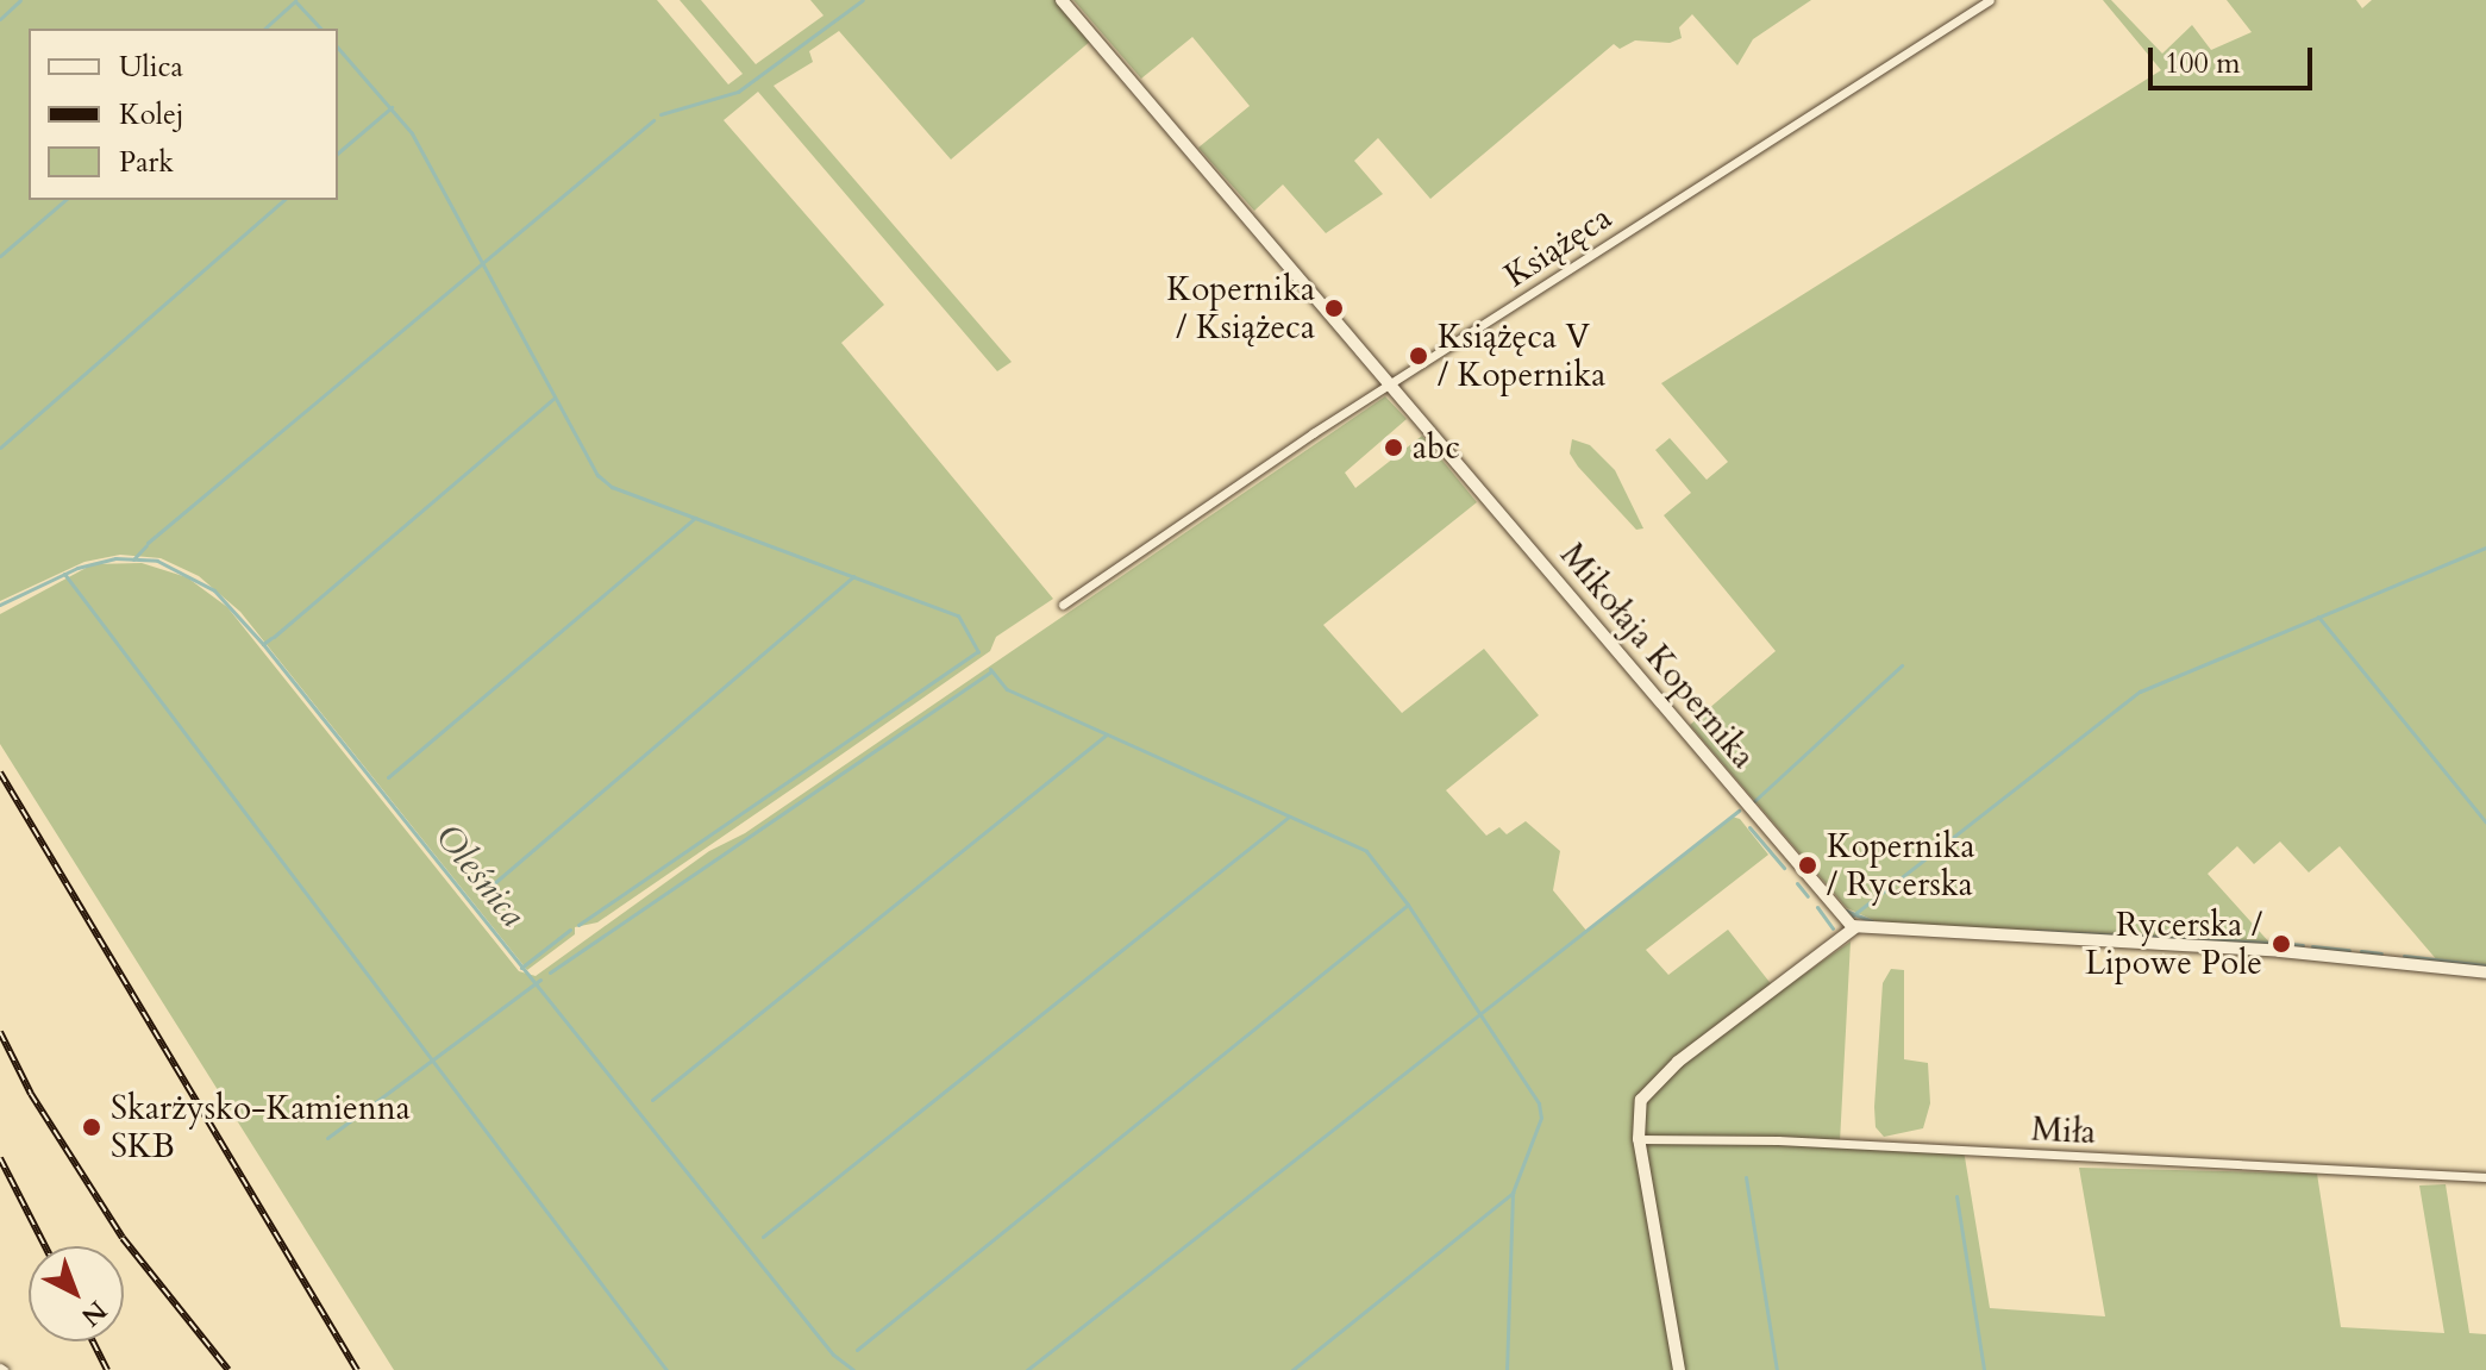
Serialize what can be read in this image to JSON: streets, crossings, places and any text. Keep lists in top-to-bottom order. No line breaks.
{"streets":{"street":["Książęca","Mikołaja Kopernika","Miła"]},"crossings":[["Książęca","Mikołaja Kopernika"]],"water":["Oleśnica"],"places":["Kopernika / Książeca","Książęca V / Kopernika","abc","Kopernika / Rycerska","Rycerska / Lipowe Pole","Skarżysko-Kamienna SKB"],"legend":["Ulica","Kolej","Park"],"scale_bar":"100 m","north":"bottom right"}
